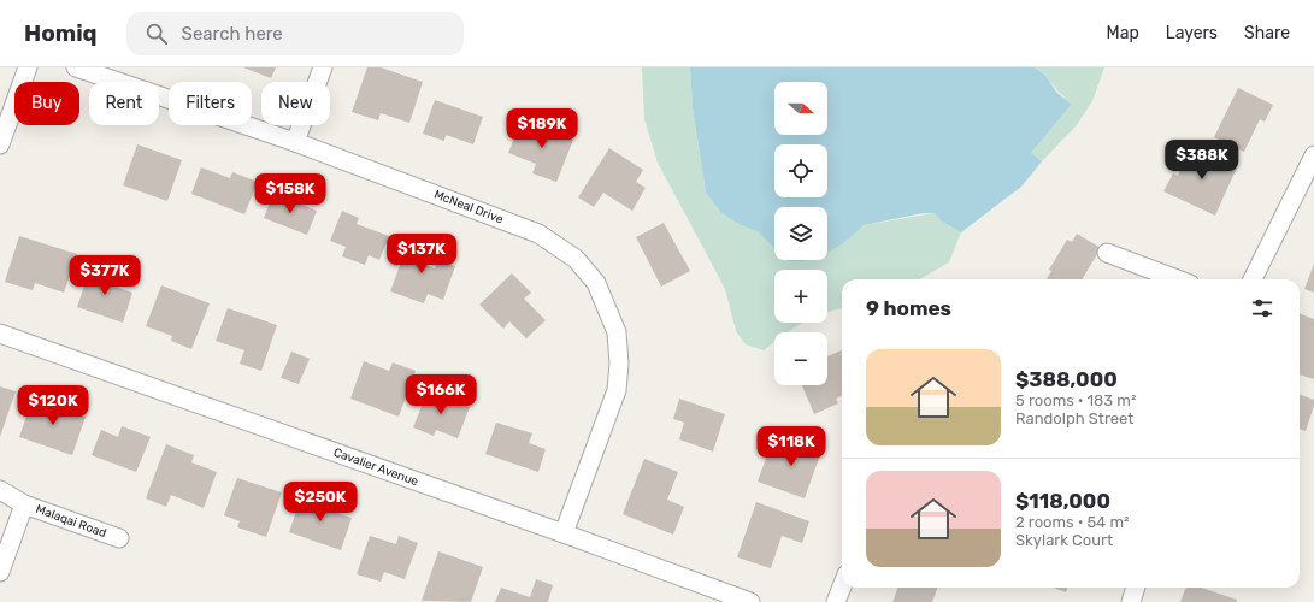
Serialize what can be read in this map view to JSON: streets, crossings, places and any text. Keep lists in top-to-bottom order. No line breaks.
{"streets":{"street":["McNeal Drive","Cavalier Avenue","Malaqai Road"]},"crossings":[["McNeal Drive","Cavalier Avenue"]],"north":"right","page":{"header":"Homiq","search":"Search here","nav":["Map","Layers","Share"],"map_buttons":["+","−"],"chip":["Buy","Rent","Filters","New"],"price":["$189K","$388K","$158K","$137K","$377K","$166K","$120K","$118K","$250K"],"heading":"9 homes","list":[{"name":"$388,000","note":"5 rooms · 183 m² · Randolph Street"},{"name":"$118,000","note":"2 rooms · 54 m² · Skylark Court"}]}}
